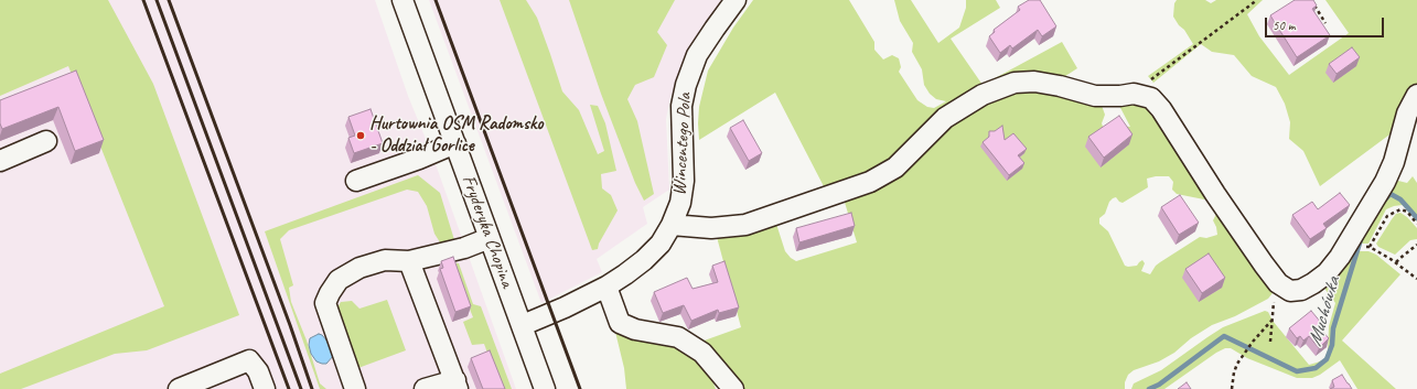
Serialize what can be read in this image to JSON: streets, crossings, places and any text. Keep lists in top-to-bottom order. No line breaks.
{"streets":{"street":["Wincentego Pola","Fryderyka Chopina"]},"crossings":[["Wincentego Pola","Fryderyka Chopina"]],"water":["Muchówka"],"places":["Hurtownia OSM Radomsko - Oddział Gorlice"],"scale_bar":"50 m"}
